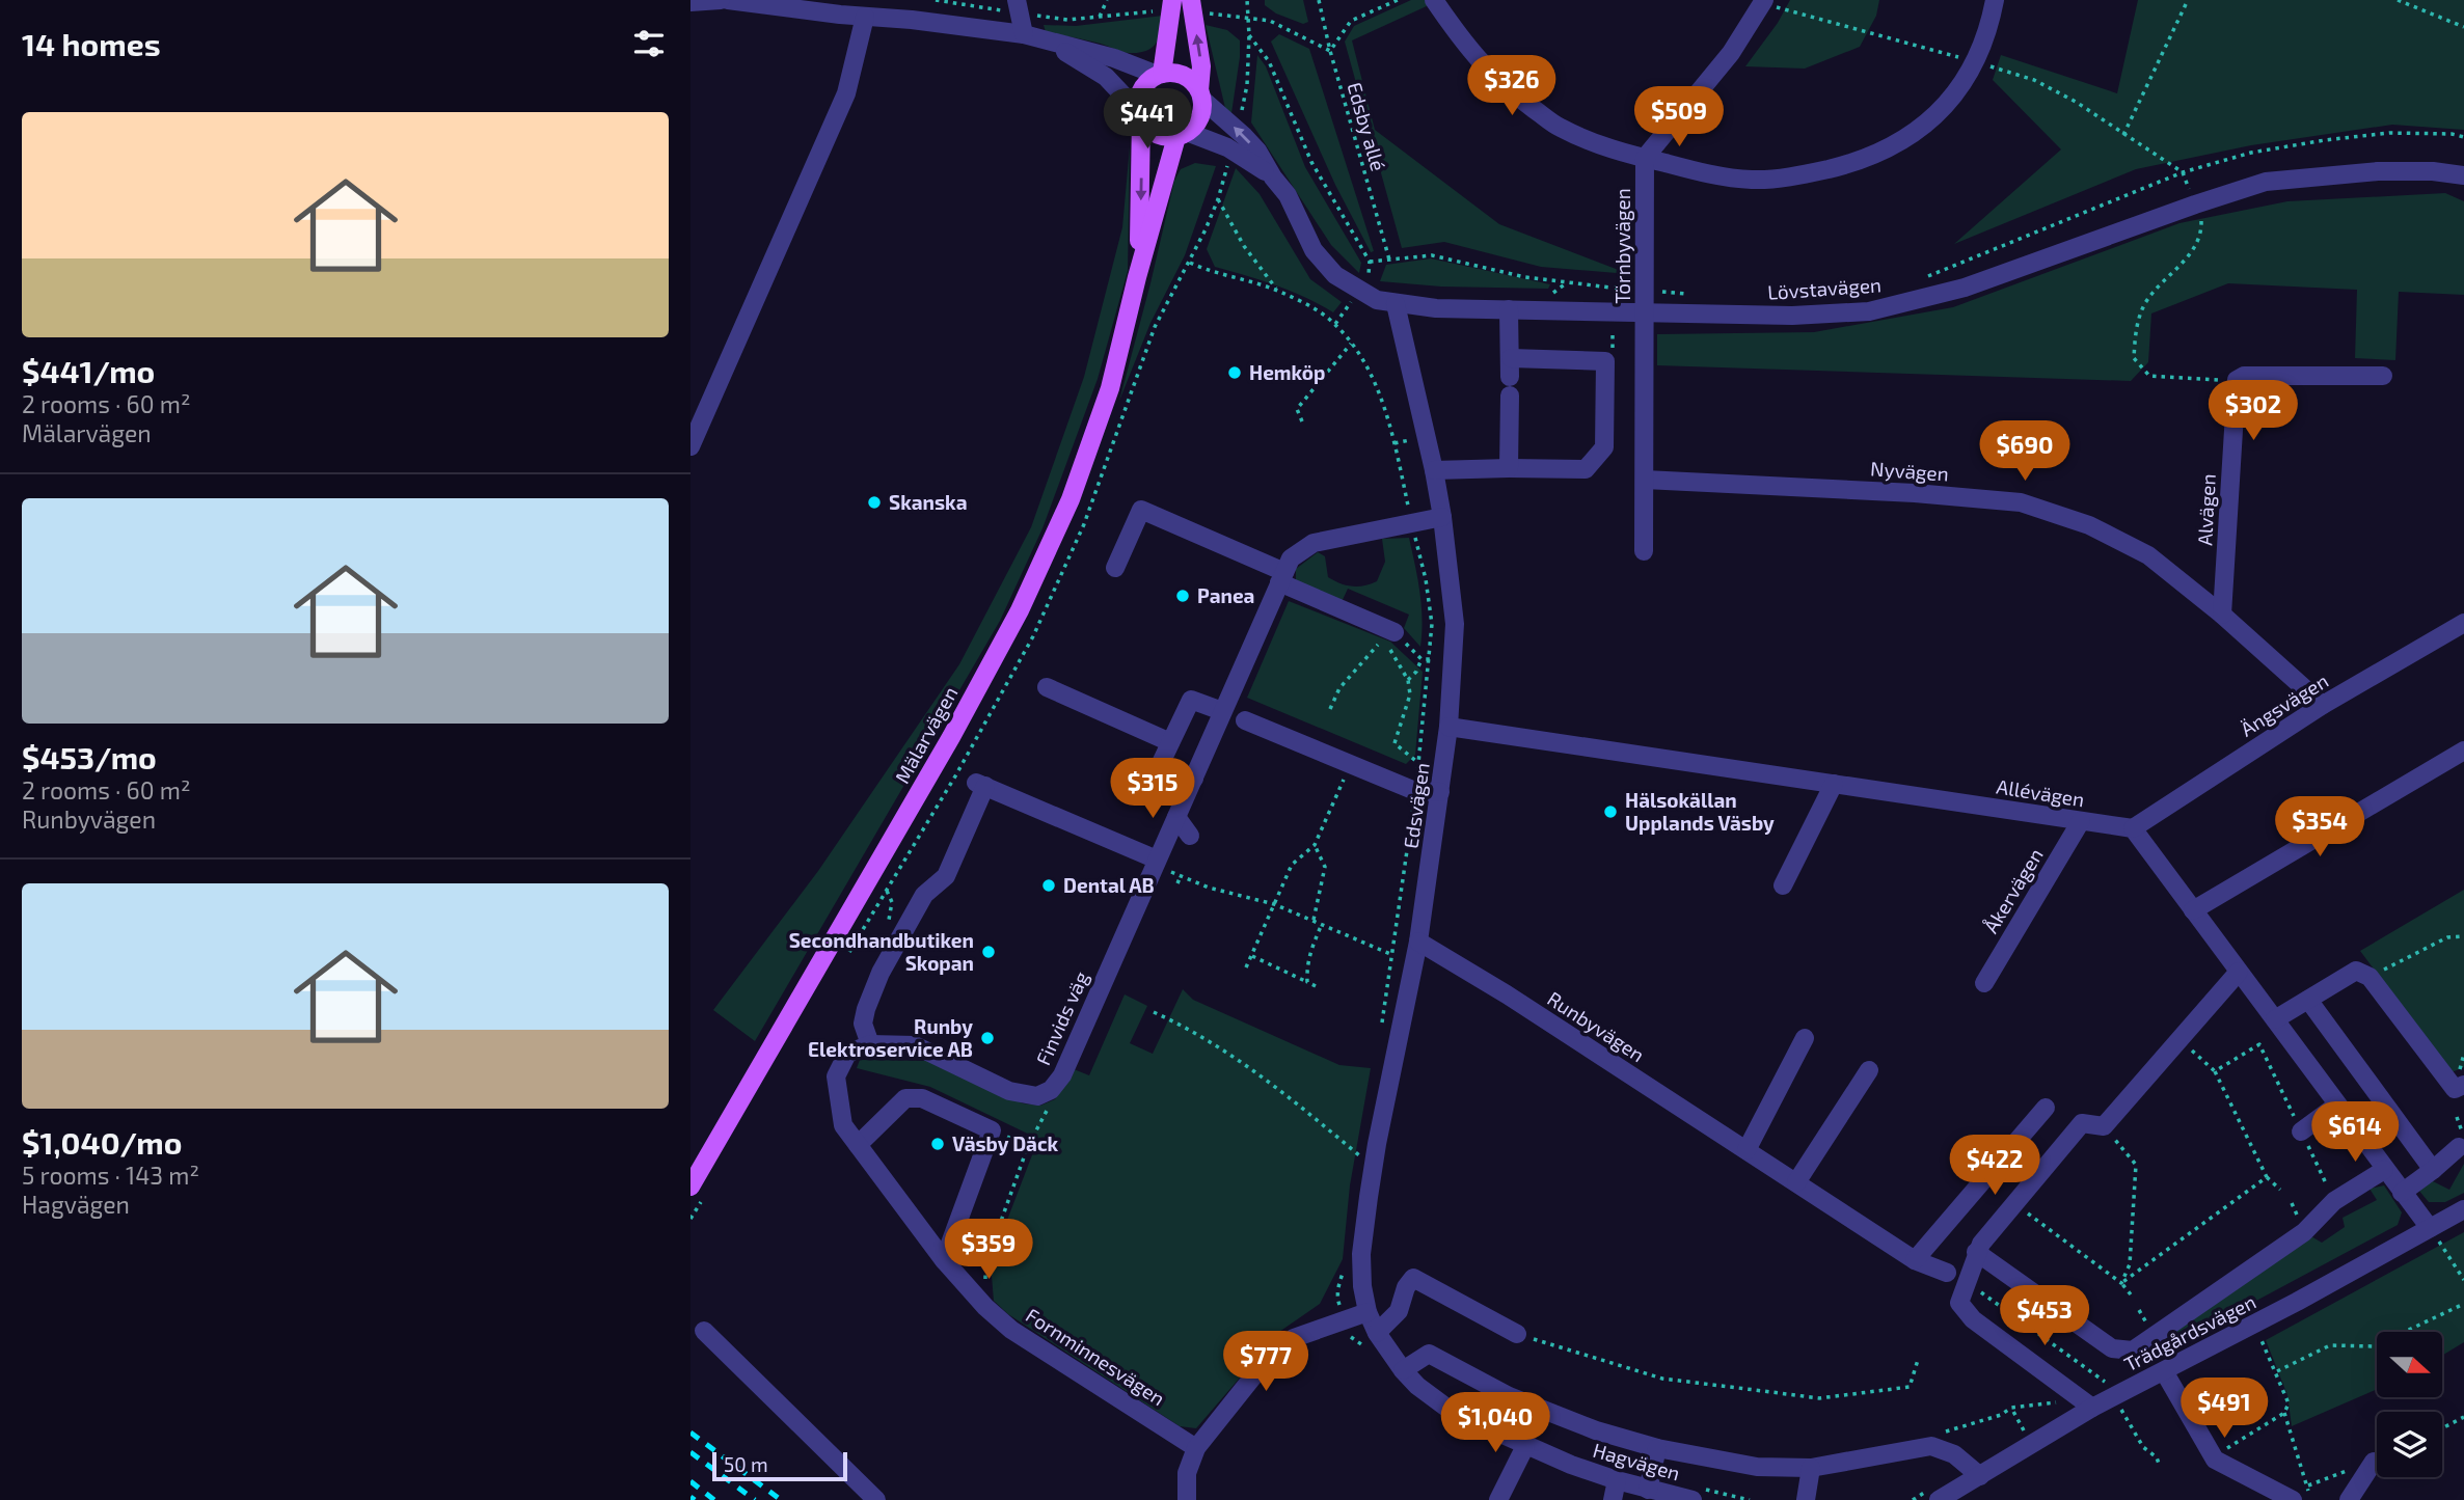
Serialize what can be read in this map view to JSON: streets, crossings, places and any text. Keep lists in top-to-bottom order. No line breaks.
{"streets":{"main road":["Mälarvägen"],"street":["Törnbyvägen","Lövstavägen","Nyvägen","Alvägen","Ängsvägen","Allévägen","Edsvägen","Åkervägen","Finvids väg","Runbyvägen","Trädgårdsvägen","Fornminnesvägen","Hagvägen"],"path":["Edsby allé"]},"crossings":[["Törnbyvägen","Lövstavägen"],["Lövstavägen","Mälarvägen"],["Lövstavägen","Edsvägen"],["Nyvägen","Alvägen"],["Nyvägen","Ängsvägen"],["Ängsvägen","Allévägen"],["Allévägen","Edsvägen"],["Allévägen","Åkervägen"],["Edsvägen","Finvids väg"],["Edsvägen","Runbyvägen"],["Edsvägen","Hagvägen"],["Finvids väg","Fornminnesvägen"]],"places":["Hemköp","Skanska","Panea","Hälsokällan Upplands Väsby","Dental AB","Secondhandbutiken Skopan","Runby Elektroservice AB","Väsby Däck"],"scale_bar":"50 m","north":"right","page":{"heading":"14 homes","price":["$326","$509","$441","$302","$690","$315","$354","$614","$422","$359","$453","$777","$491","$1,040"],"list":[{"name":"$441/mo","note":"2 rooms · 60 m² · Mälarvägen"},{"name":"$453/mo","note":"2 rooms · 60 m² · Runbyvägen"},{"name":"$1,040/mo","note":"5 rooms · 143 m² · Hagvägen"}],"scale":"50 m"}}
